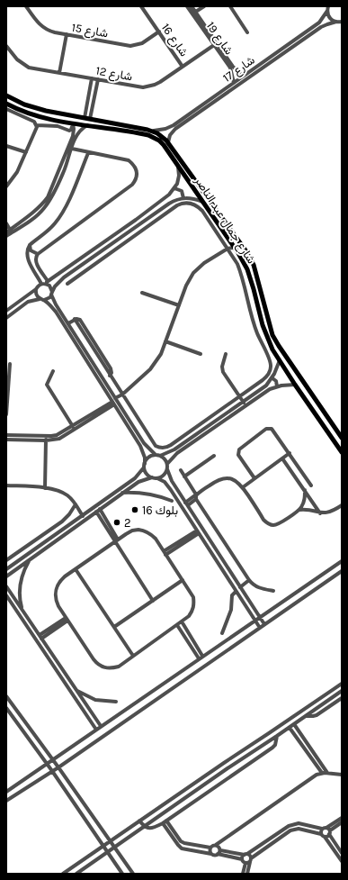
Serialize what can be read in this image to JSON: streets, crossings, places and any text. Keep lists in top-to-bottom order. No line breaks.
{"streets":{"main road":["شارع جمال عبد الناصر"],"street":["شارع 15","شارع 19","شارع 16","شارع 17","شارع 12"]},"crossings":[["شارع 15","شارع 16"],["شارع 19","شارع 17"],["شارع 19","شارع 12"],["شارع 16","شارع 12"],["شارع 17","شارع جمال عبد الناصر"]],"places":["بلوك 16","2"]}
